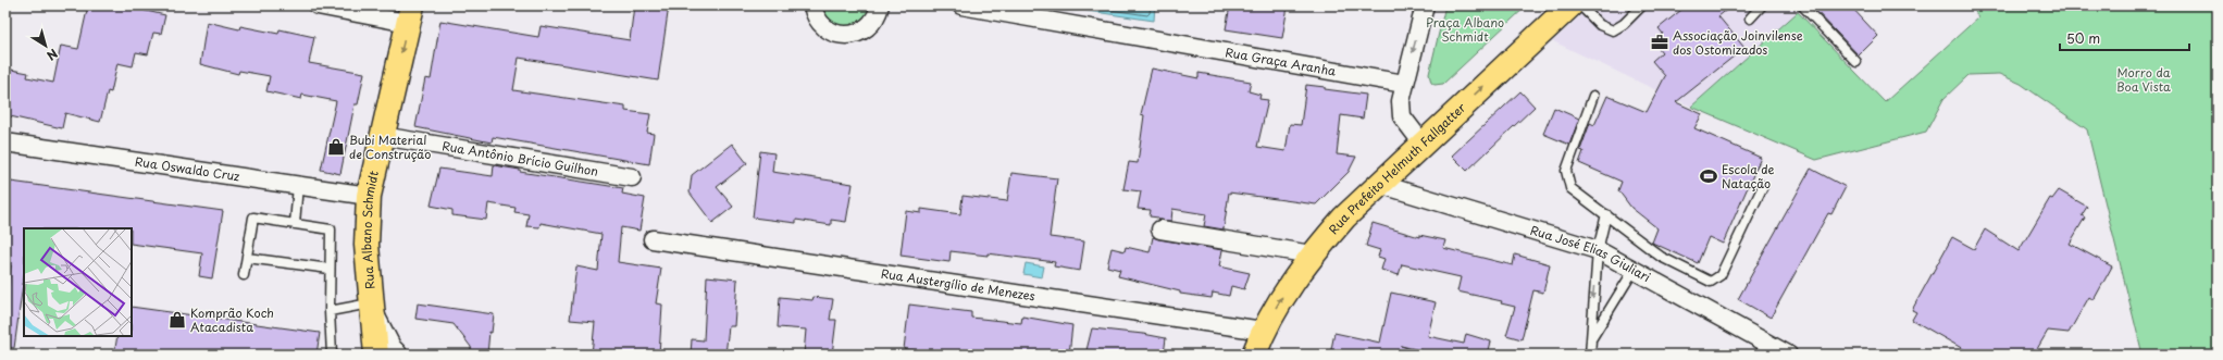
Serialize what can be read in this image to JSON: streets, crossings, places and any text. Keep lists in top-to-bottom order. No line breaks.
{"streets":{"main road":["Rua Prefeito Helmuth Fallgatter","Rua Albano Schmidt"],"street":["Rua Graça Aranha","Rua Antônio Brício Guilhon","Rua Oswaldo Cruz","Rua José Elias Giuliari","Rua Austergílio de Menezes"]},"crossings":[["Rua Antônio Brício Guilhon","Rua Albano Schmidt"],["Rua Oswaldo Cruz","Rua Albano Schmidt"],["Rua Prefeito Helmuth Fallgatter","Rua José Elias Giuliari"],["Rua Prefeito Helmuth Fallgatter","Rua Austergílio de Menezes"]],"one_way":["Rua Prefeito Helmuth Fallgatter","Rua Albano Schmidt"],"parks":["Praça Albano Schmidt","Morro da Boa Vista"],"places":{"office":["Associação Joinvilense dos Ostomizados"],"shop":["Bubi Material de Construção","Komprão Koch Atacadista"],"sports":["Escola de Natação"]},"scale_bar":"50 m","north":"bottom right"}
